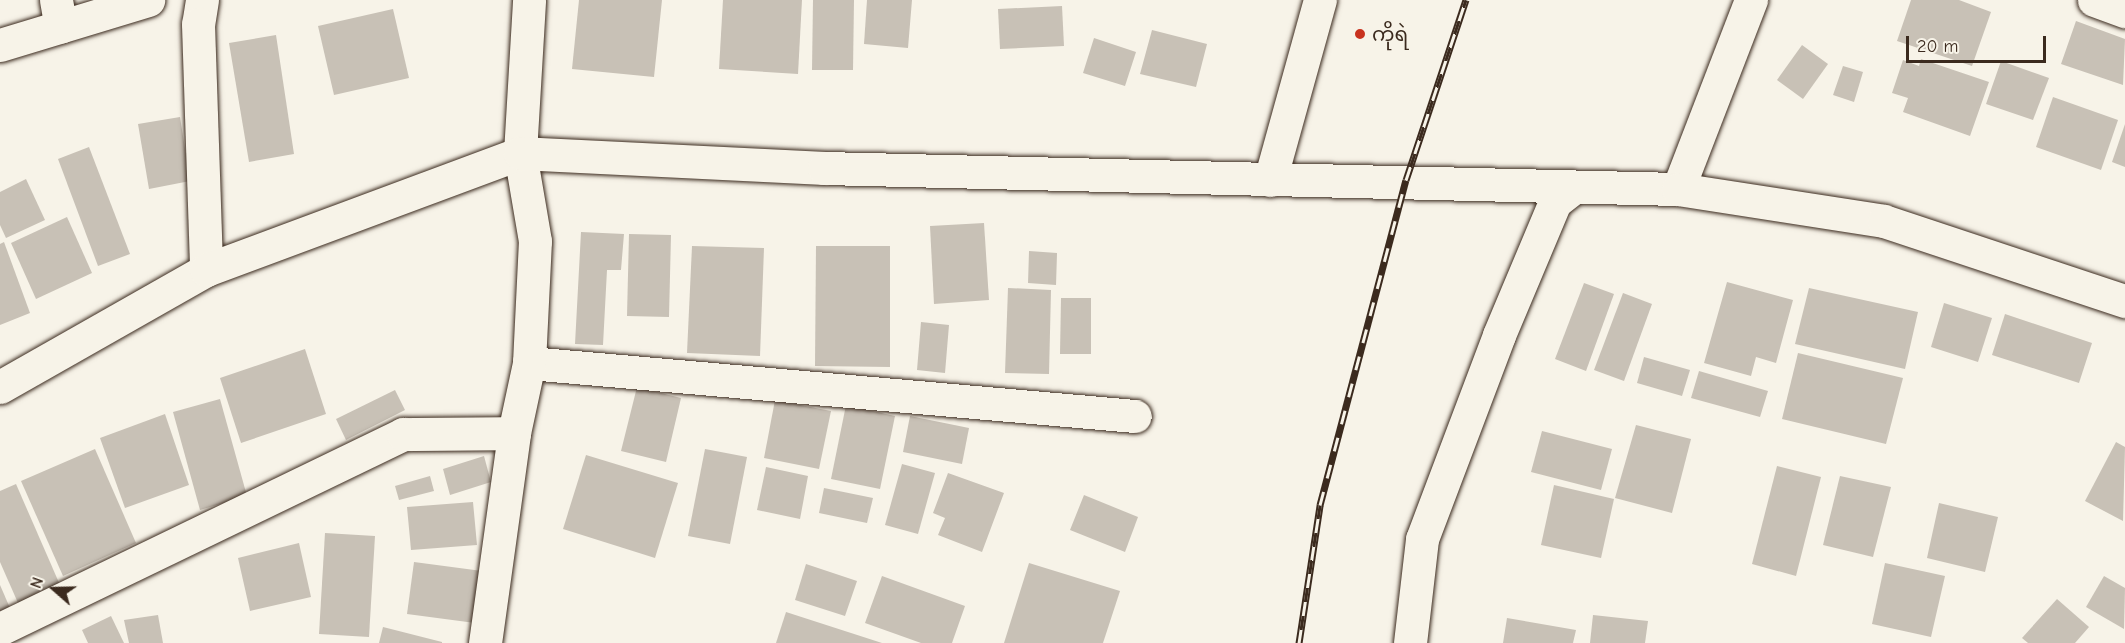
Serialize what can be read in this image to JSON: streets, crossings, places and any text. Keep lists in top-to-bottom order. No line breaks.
{"places":["ကိုရဲ"],"scale_bar":"20 m","north":"left"}
